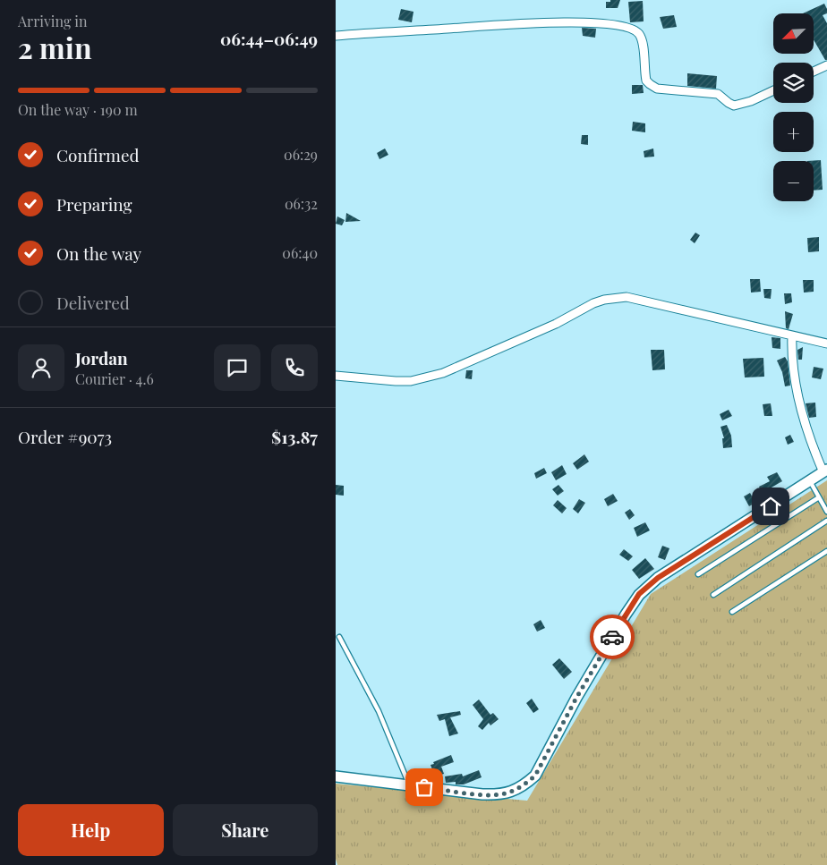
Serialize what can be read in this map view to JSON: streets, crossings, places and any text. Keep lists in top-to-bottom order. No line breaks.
{"north":"bottom left","page":{"heading":["2 min","Arriving in","06:44–06:49"],"panel":["Jordan","Courier · 4.6","Order #9073","$13.87"],"map_buttons":["+","−"],"bar":"On the way · 190 m","list":[["Confirmed","06:29"],["Preparing","06:32"],["On the way","06:40"],"Delivered"],"buttons":["Help","Share"]}}
